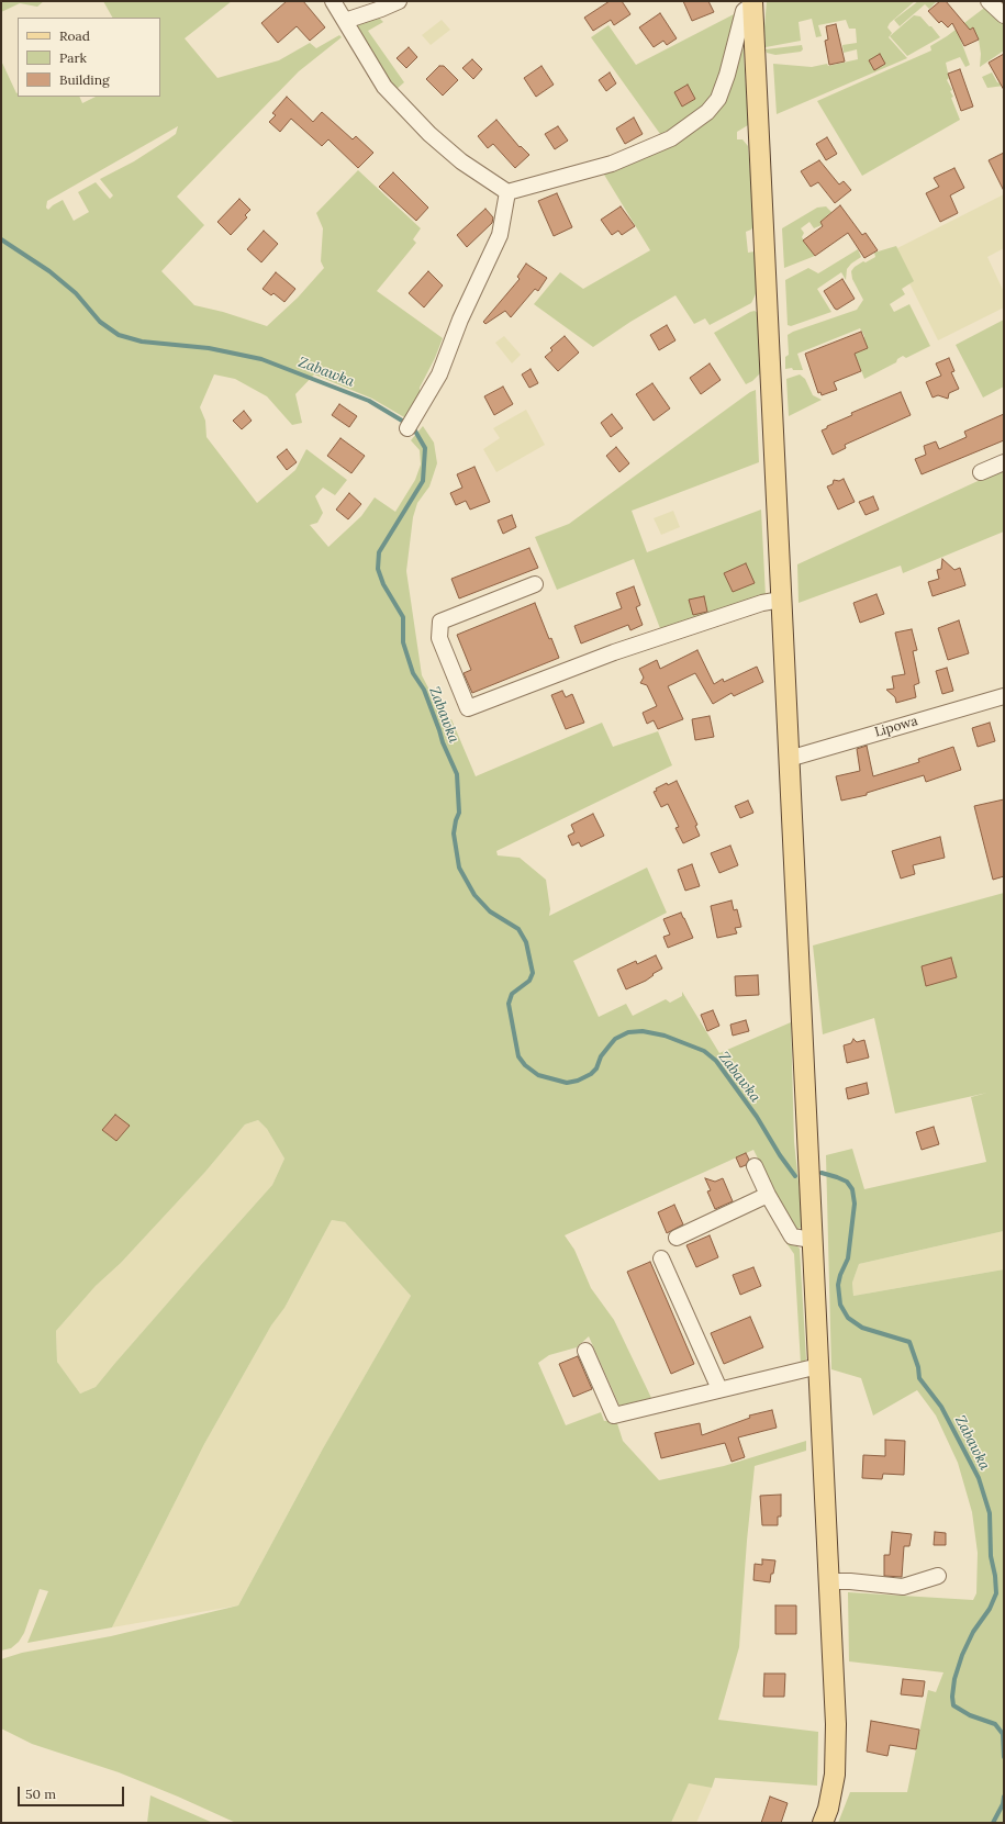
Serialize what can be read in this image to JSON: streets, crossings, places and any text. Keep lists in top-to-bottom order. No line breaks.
{"streets":{"street":["Lipowa"]},"water":["Zabawka"],"legend":["Road","Park","Building"],"scale_bar":"50 m"}
